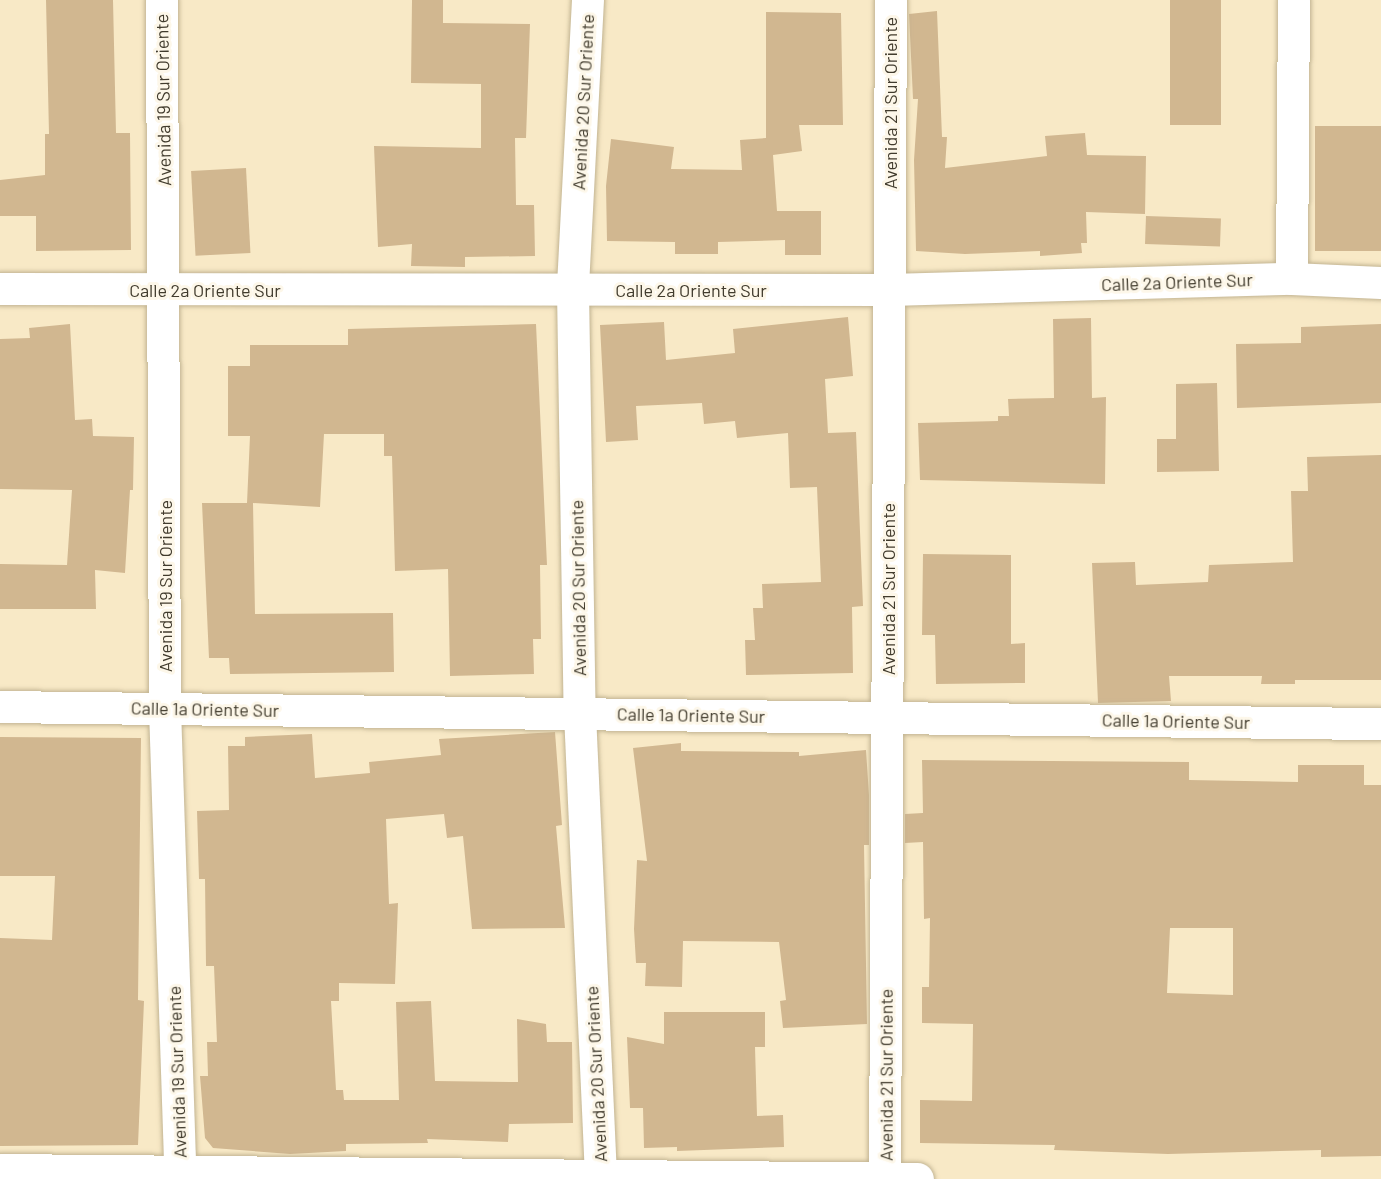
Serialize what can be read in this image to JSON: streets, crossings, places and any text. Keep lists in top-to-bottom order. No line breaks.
{"streets":{"street":["Avenida 19 Sur Oriente","Avenida 20 Sur Oriente","Avenida 21 Sur Oriente","Calle 2a Oriente Sur","Calle 1a Oriente Sur"]},"crossings":[["Avenida 19 Sur Oriente","Calle 2a Oriente Sur"],["Avenida 19 Sur Oriente","Calle 1a Oriente Sur"],["Avenida 20 Sur Oriente","Calle 2a Oriente Sur"],["Avenida 20 Sur Oriente","Calle 1a Oriente Sur"],["Avenida 21 Sur Oriente","Calle 2a Oriente Sur"],["Avenida 21 Sur Oriente","Calle 1a Oriente Sur"]]}
